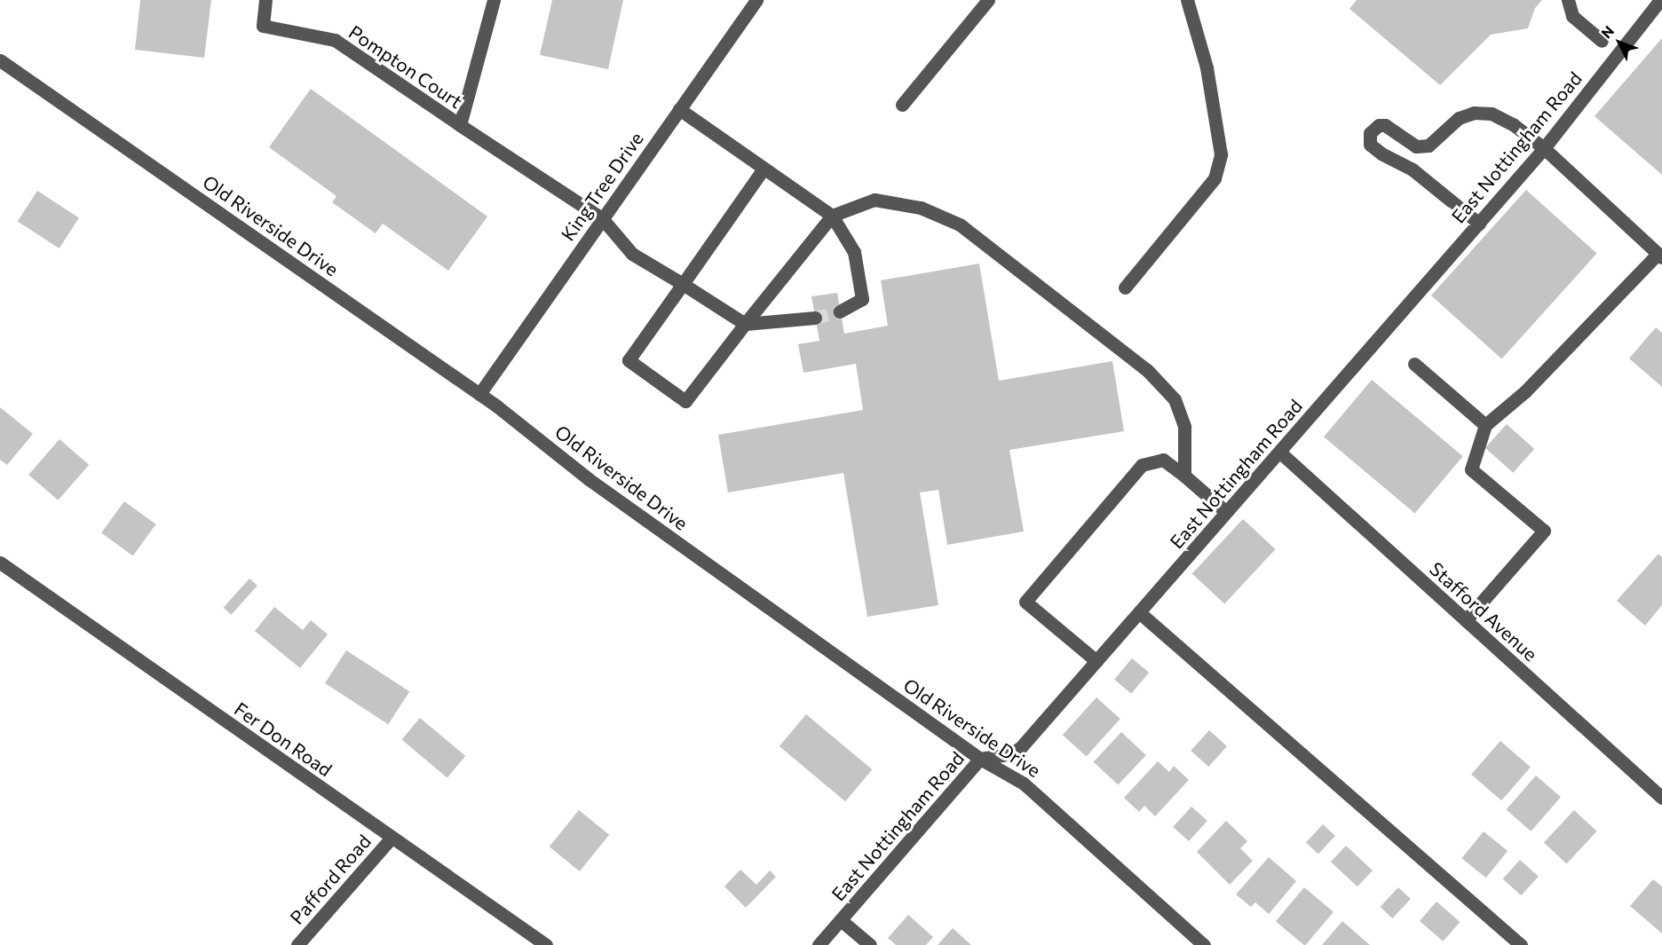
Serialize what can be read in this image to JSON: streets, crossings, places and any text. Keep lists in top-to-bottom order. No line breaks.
{"streets":{"street":["Pompton Court","East Nottingham Road","King Tree Drive","Old Riverside Drive","Stafford Avenue","Fer Don Road","Pafford Road"]},"crossings":[["Pompton Court","King Tree Drive"],["East Nottingham Road","Old Riverside Drive"],["East Nottingham Road","Stafford Avenue"],["King Tree Drive","Old Riverside Drive"],["Fer Don Road","Pafford Road"]],"north":"top left"}
